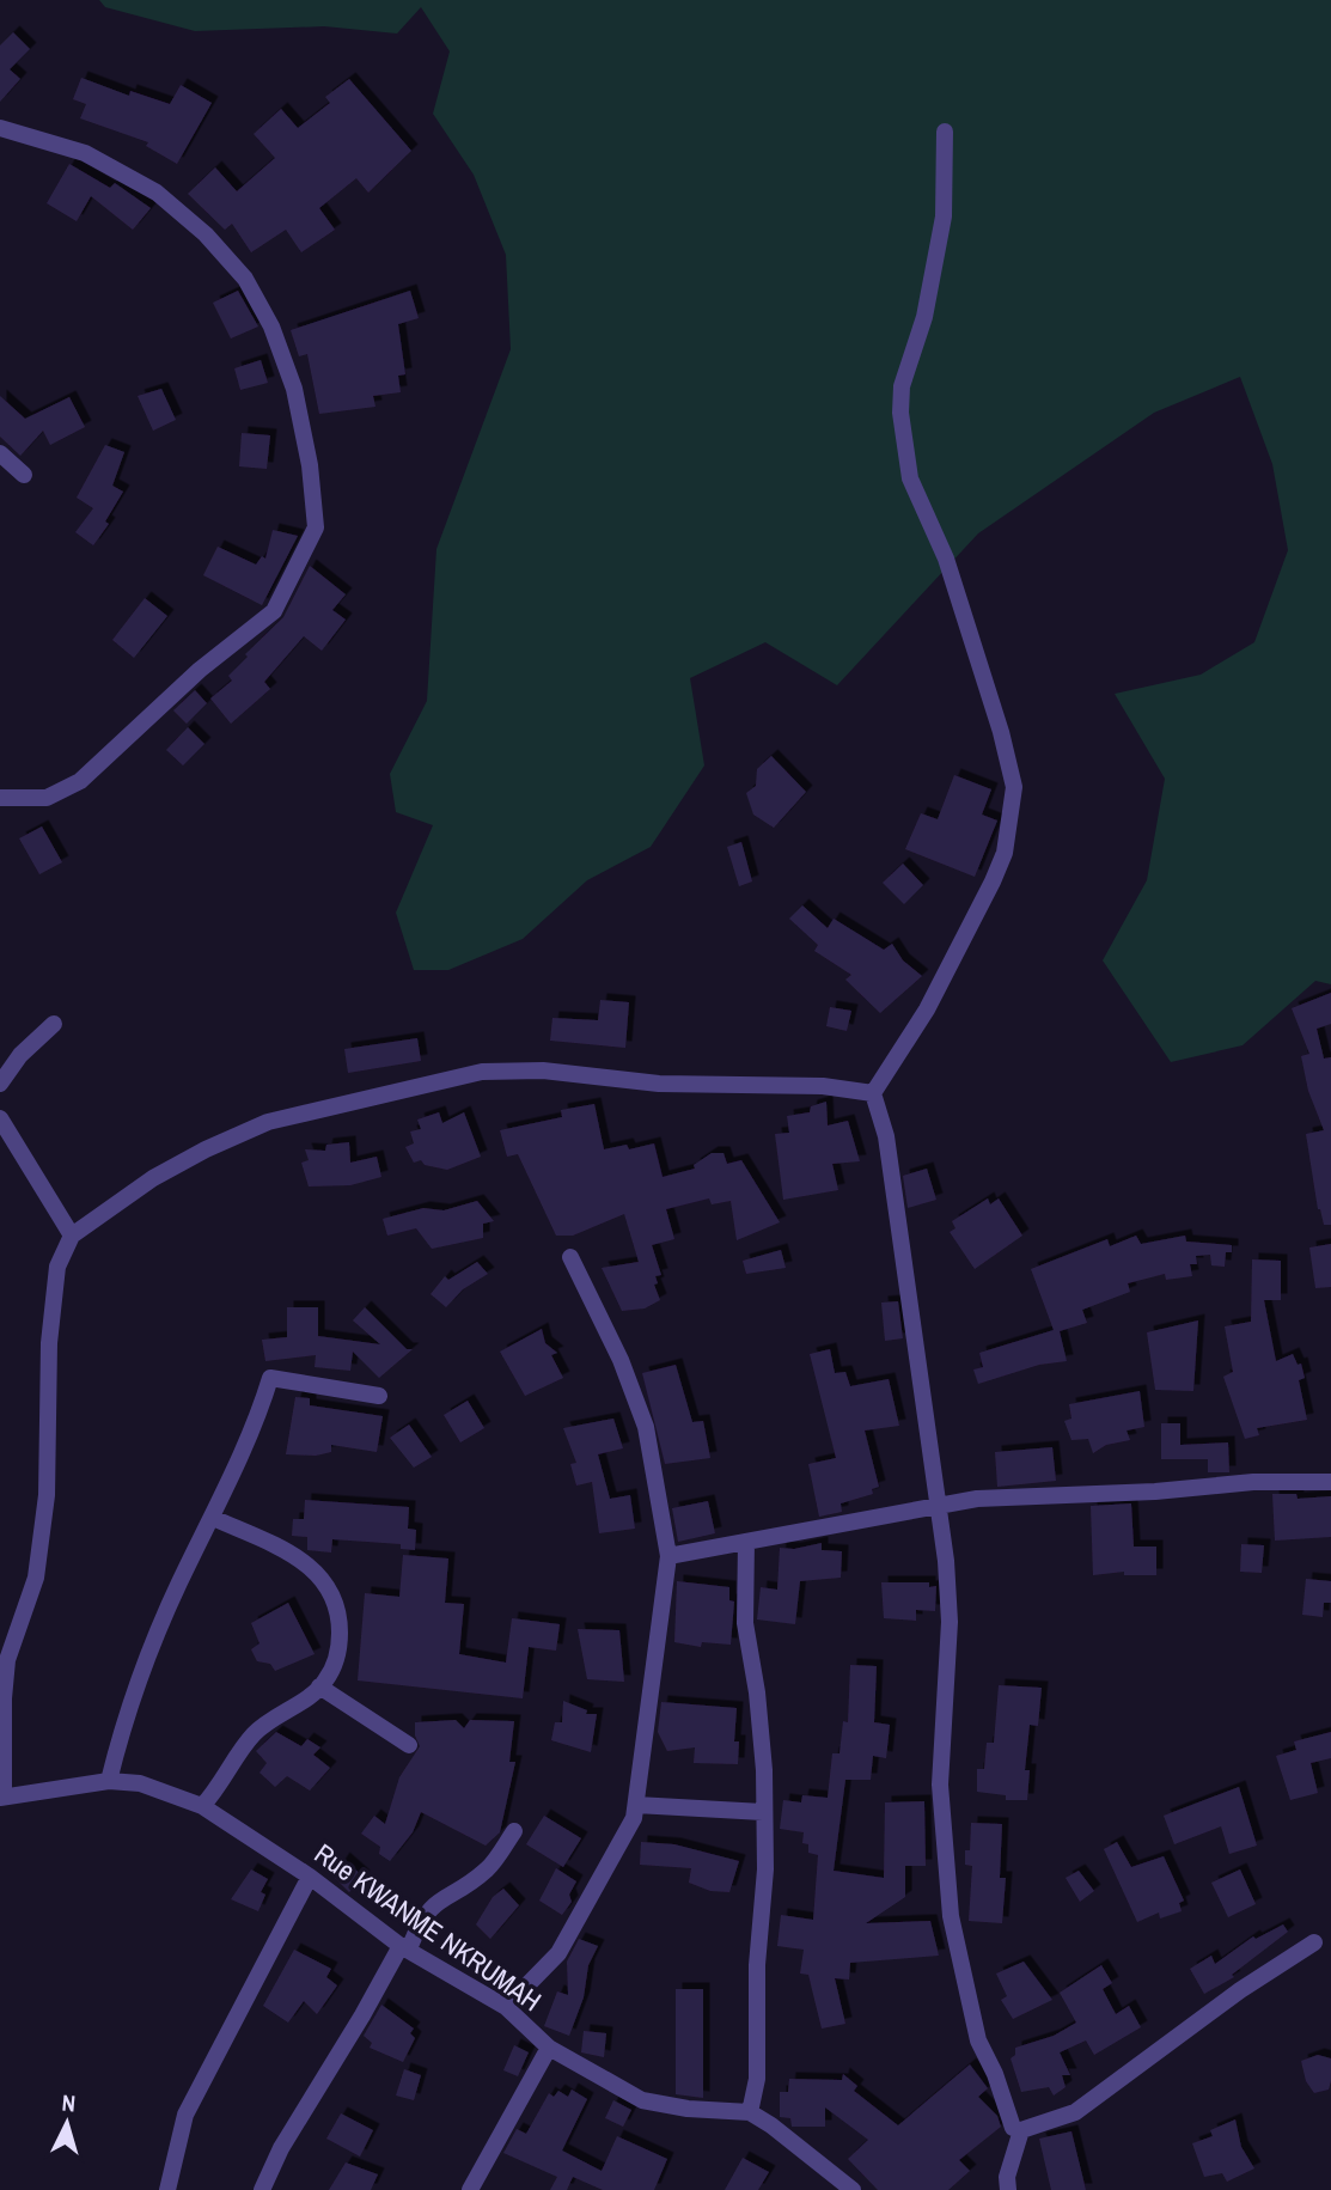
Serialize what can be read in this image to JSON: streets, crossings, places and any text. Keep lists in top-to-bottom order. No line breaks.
{"streets":{"street":["Rue KWANME NKRUMAH"]},"north":"top"}
